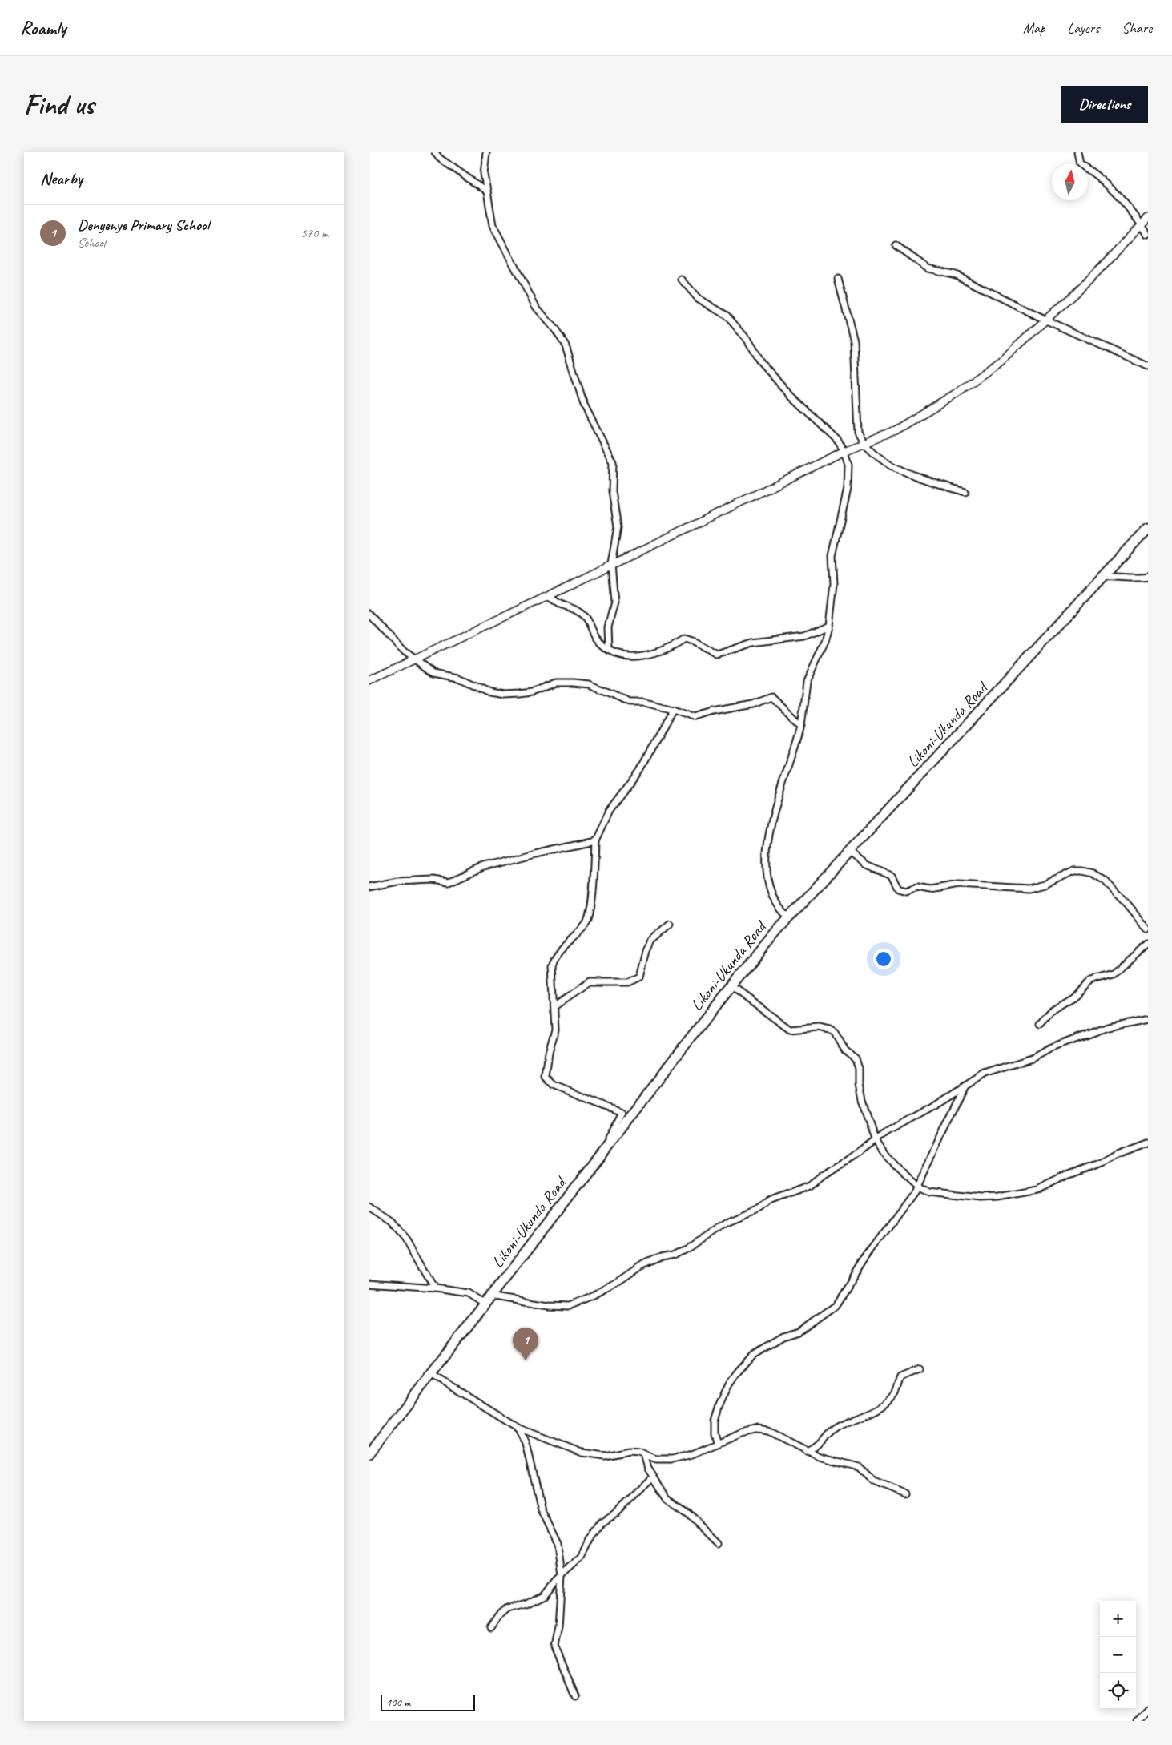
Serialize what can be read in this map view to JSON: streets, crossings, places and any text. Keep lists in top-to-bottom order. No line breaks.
{"streets":{"highway":["Likoni-Ukunda Road"]},"scale_bar":"100 m","north":"top","page":{"header":"Roamly","nav":["Map","Layers","Share"],"buttons":"Directions","title":"Find us","heading":"Nearby","list":[{"mark":"1","name":"Denyenye Primary School","note":"School","value":"570 m"}],"pins":"1","map_buttons":["+","−"],"scale":"100 m"}}
